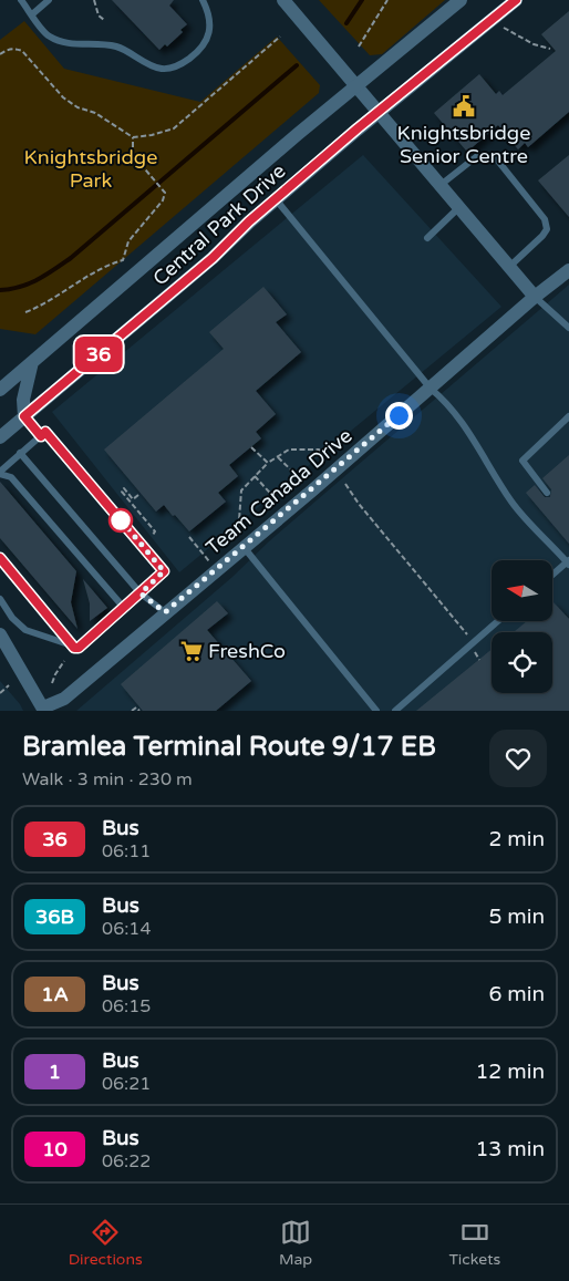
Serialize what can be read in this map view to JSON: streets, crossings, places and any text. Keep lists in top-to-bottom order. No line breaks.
{"streets":{"street":["Central Park Drive","Team Canada Drive"]},"parks":["Knightsbridge Park"],"places":{"public building":["Knightsbridge Senior Centre"],"supermarket":["FreshCo"]},"lines":["bus line 36"],"north":"left","page":{"on_map":"36","heading":["Bramlea Terminal Route 9/17 EB","Walk · 3 min · 230 m"],"list":[{"mark":"36","name":"Bus","note":"06:11","value":"2 min"},{"mark":"36B","name":"Bus","note":"06:14","value":"5 min"},{"mark":"1A","name":"Bus","note":"06:15","value":"6 min"},{"mark":"1","name":"Bus","note":"06:21","value":"12 min"},{"mark":"10","name":"Bus","note":"06:22","value":"13 min"}],"tabs":["Directions","Map","Tickets"]}}
